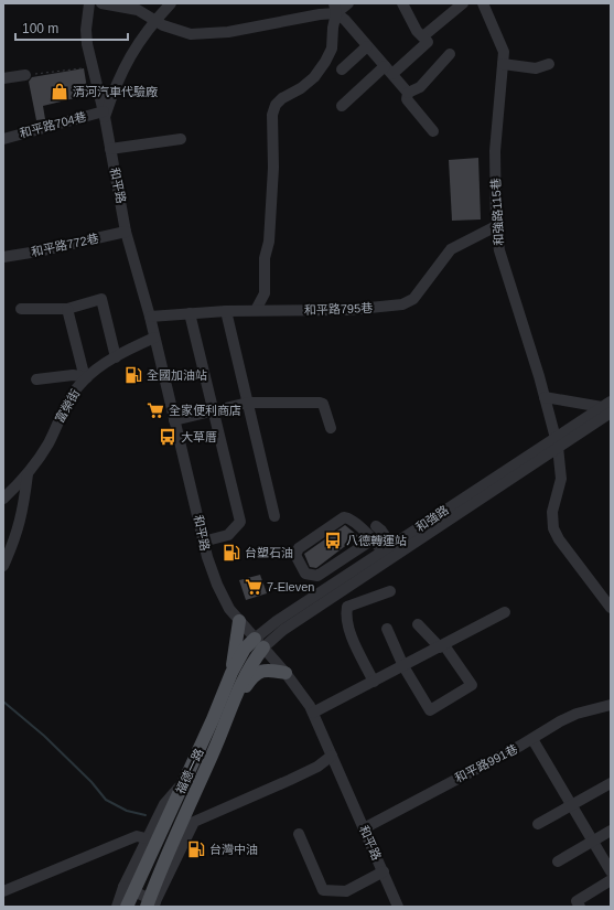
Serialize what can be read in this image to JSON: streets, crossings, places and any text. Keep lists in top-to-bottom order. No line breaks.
{"streets":{"main road":["福德一路"],"street":["和平路704巷","和平路","和強路115巷","和平路772巷","和平路795巷","富榮街","和強路","和平路991巷"]},"crossings":[["和平路704巷","和平路"],["和平路","和平路772巷"],["和平路","和平路795巷"],["和平路","富榮街"],["和平路","和強路"],["和平路","和平路991巷"],["和平路","福德一路"],["和強路115巷","和平路795巷"],["和強路115巷","和強路"],["和強路","福德一路"]],"places":{"shop":["清河汽車代驗廠"],"fuel station":["全國加油站","台塑石油","台灣中油"],"supermarket":["全家便利商店","7-Eleven"],"bus stop":["大草厝","八德轉運站"]},"scale_bar":"100 m"}
